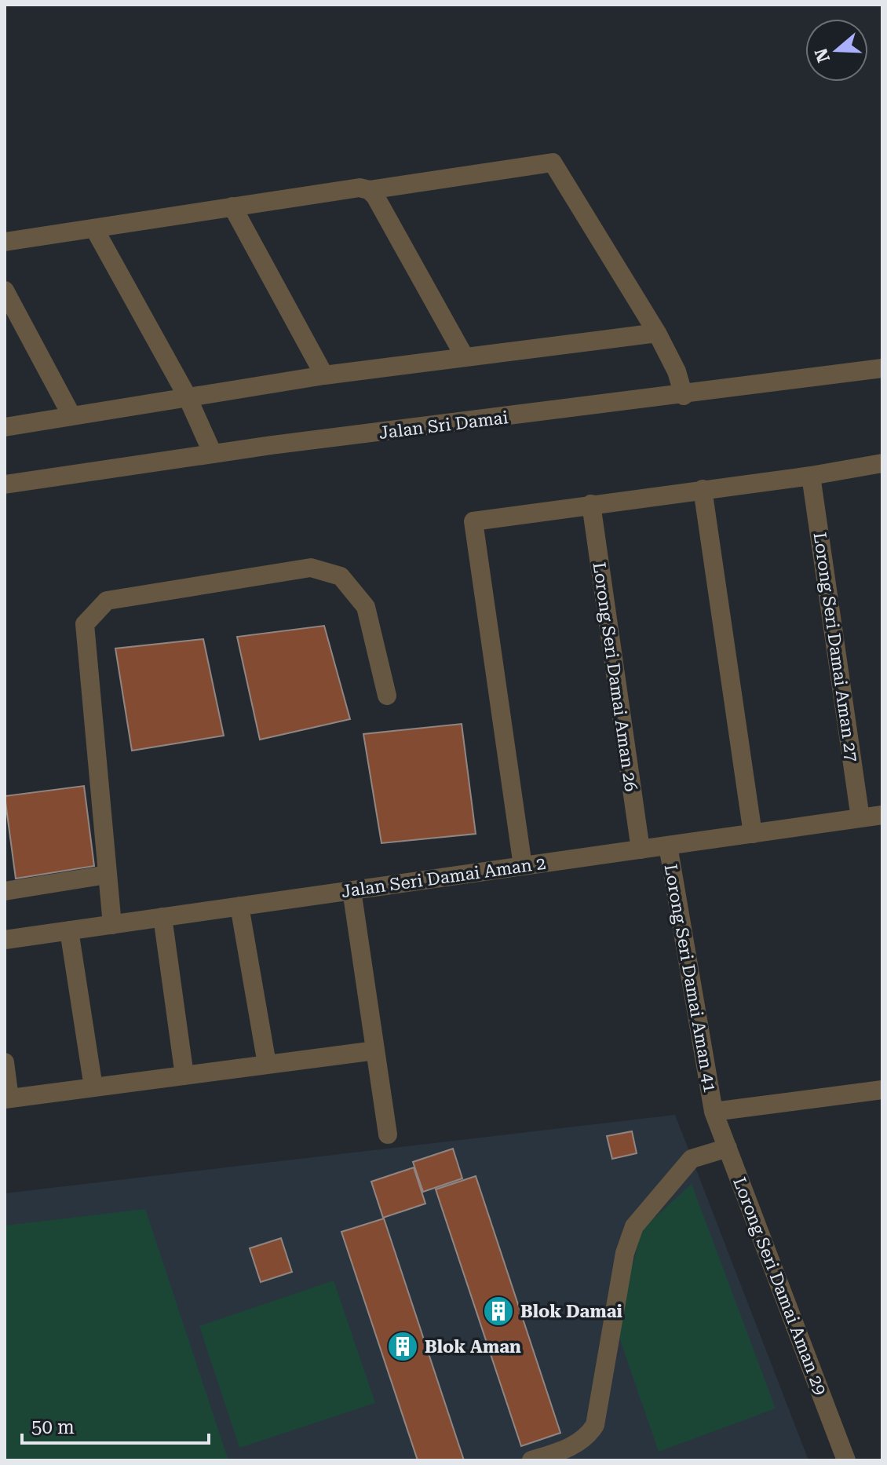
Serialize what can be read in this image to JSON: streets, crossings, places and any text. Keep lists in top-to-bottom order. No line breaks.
{"streets":{"street":["Jalan Sri Damai","Lorong Seri Damai Aman 27","Lorong Seri Damai Aman 26","Jalan Seri Damai Aman 2","Lorong Seri Damai Aman 41","Lorong Seri Damai Aman 29"]},"crossings":[["Lorong Seri Damai Aman 27","Jalan Seri Damai Aman 2"],["Lorong Seri Damai Aman 26","Jalan Seri Damai Aman 2"],["Jalan Seri Damai Aman 2","Lorong Seri Damai Aman 41"],["Lorong Seri Damai Aman 41","Lorong Seri Damai Aman 29"]],"places":{"building":["Blok Damai","Blok Aman"]},"scale_bar":"50 m","north":"left"}
